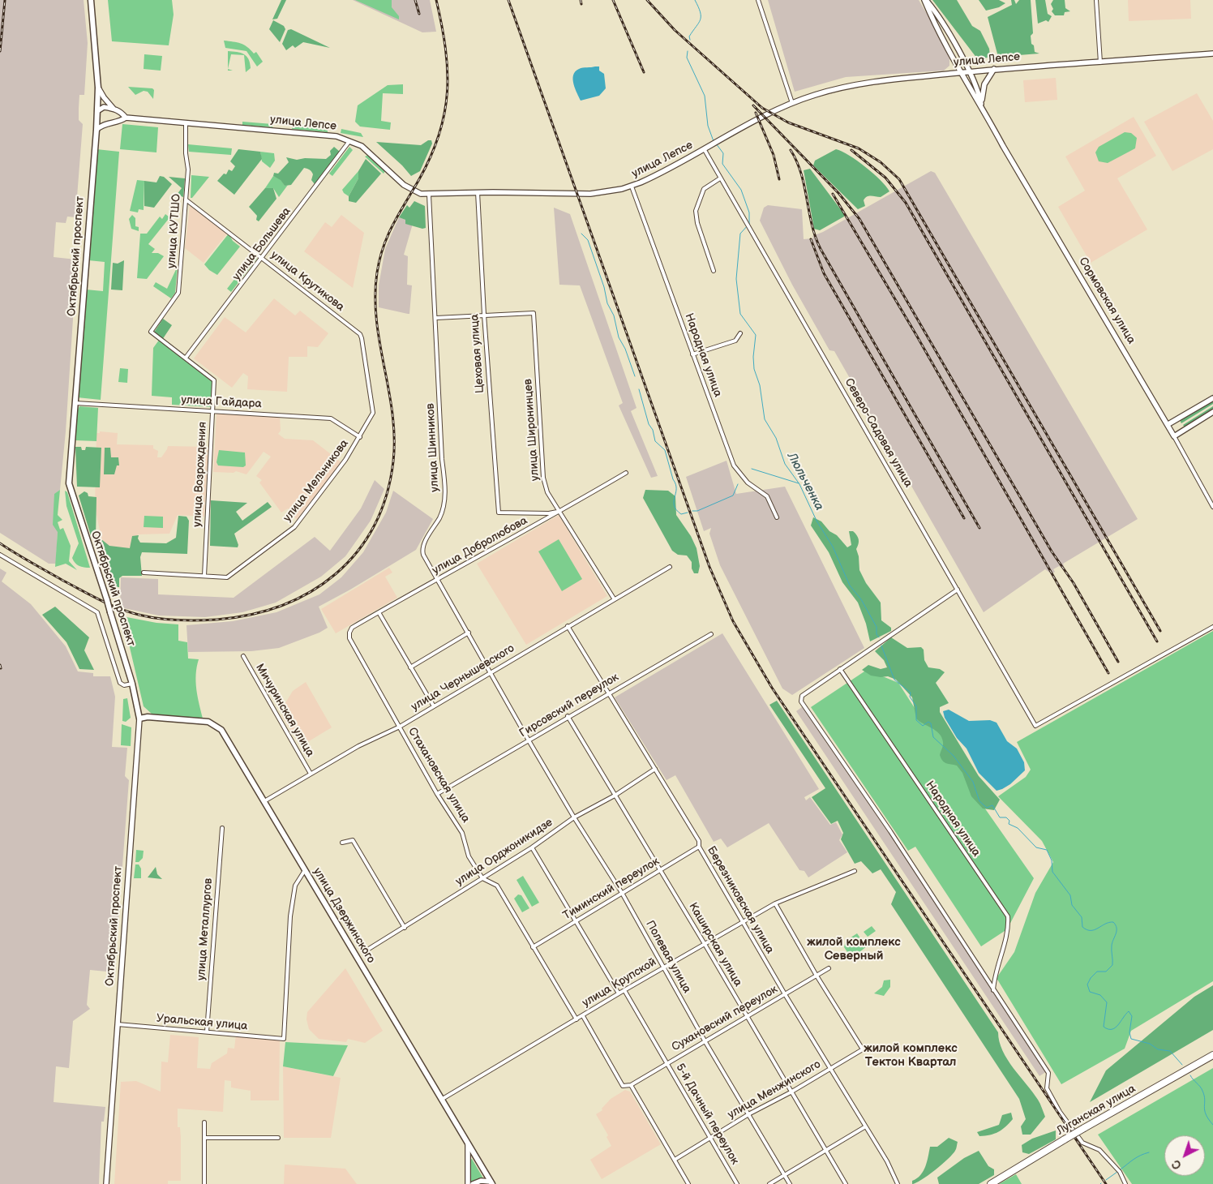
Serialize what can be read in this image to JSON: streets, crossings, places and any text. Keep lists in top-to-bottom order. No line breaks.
{"streets":{"highway":["Луганская улица"],"main road":["улица Лепсе","Октябрьский проспект","Сормовская улица","улица Дзержинского"],"street":["улица КУТШО","улица Большева","улица Крутикова","Цеховая улица","Народная улица","улица Гайдара","улица Широнинцев","Северо-Садовая улица","улица Шинников","улица Возрождения","улица Мельникова","улица Добролюбова","улица Чернышевского","Гирсовский переулок","Мичуринская улица","Стахановская улица","улица Орджоникидзе","Тиминский переулок","Березниковская улица","улица Металлургов","Каширская улица","Полевая улица","улица Крупской","Сухановский переулок","Уральская улица","улица Менжинского","5-й Дачный переулок"]},"crossings":[["улица Лепсе","улица КУТШО"],["улица Лепсе","улица Большева"],["улица Лепсе","Октябрьский проспект"],["улица Лепсе","Сормовская улица"],["улица Лепсе","Цеховая улица"],["улица Лепсе","Народная улица"],["улица Лепсе","Северо-Садовая улица"],["улица Лепсе","улица Шинников"],["улица КУТШО","улица Крутикова"],["улица КУТШО","улица Возрождения"],["улица Большева","улица Крутикова"],["улица Большева","улица Возрождения"],["Октябрьский проспект","улица Гайдара"],["Октябрьский проспект","улица Дзержинского"],["Октябрьский проспект","Уральская улица"],["улица Крутикова","улица Мельникова"],["Цеховая улица","улица Широнинцев"],["Цеховая улица","улица Добролюбова"],["улица Гайдара","улица Возрождения"],["улица Гайдара","улица Мельникова"],["улица Широнинцев","улица Добролюбова"],["улица Широнинцев","улица Чернышевского"],["улица Шинников","улица Добролюбова"],["улица Шинников","улица Чернышевского"],["улица Шинников","Гирсовский переулок"],["улица Шинников","Полевая улица"],["улица Возрождения","улица Мельникова"],["улица Добролюбова","Стахановская улица"],["улица Чернышевского","Мичуринская улица"],["улица Чернышевского","Стахановская улица"],["улица Чернышевского","Березниковская улица"],["улица Чернышевского","улица Дзержинского"],["Гирсовский переулок","Стахановская улица"],["Гирсовский переулок","Березниковская улица"],["Гирсовский переулок","Каширская улица"],["Гирсовский переулок","Полевая улица"],["Стахановская улица","улица Орджоникидзе"],["Стахановская улица","Тиминский переулок"],["Стахановская улица","улица Крупской"],["улица Орджоникидзе","Березниковская улица"],["улица Орджоникидзе","Каширская улица"],["улица Орджоникидзе","Полевая улица"],["Тиминский переулок","Березниковская улица"],["Тиминский переулок","Каширская улица"],["Тиминский переулок","Полевая улица"],["Березниковская улица","улица Крупской"],["Березниковская улица","Сухановский переулок"],["Березниковская улица","улица Менжинского"],["улица Дзержинского","улица Крупской"],["улица Дзержинского","Уральская улица"],["улица Металлургов","Уральская улица"],["Каширская улица","улица Крупской"],["Каширская улица","Сухановский переулок"],["Каширская улица","улица Менжинского"],["Полевая улица","улица Крупской"],["Полевая улица","Сухановский переулок"],["Полевая улица","улица Менжинского"],["улица Крупской","5-й Дачный переулок"],["Сухановский переулок","улица Менжинского"],["Сухановский переулок","5-й Дачный переулок"],["улица Менжинского","5-й Дачный переулок"]],"districts":["жилой комплекс Северный","жилой комплекс Тектон Квартал"],"water":["Люльченка"],"north":"bottom left"}
